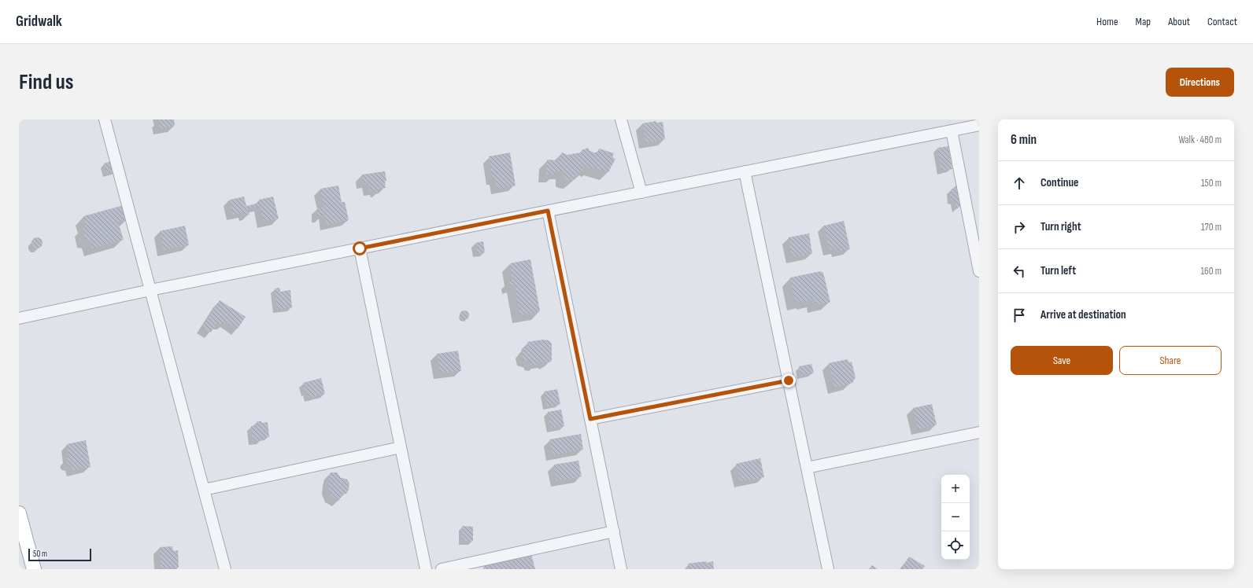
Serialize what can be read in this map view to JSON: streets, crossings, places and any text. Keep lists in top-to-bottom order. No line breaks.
{"scale_bar":"50 m","page":{"header":"Gridwalk","nav":["Home","Map","About","Contact"],"buttons":["Directions",["Save","Share"]],"title":"Find us","heading":["6 min","Walk · 480 m"],"list":[["Continue","150 m"],["Turn right","170 m"],["Turn left","160 m"],"Arrive at destination"],"map_buttons":["+","−"],"scale":"50 m"}}
